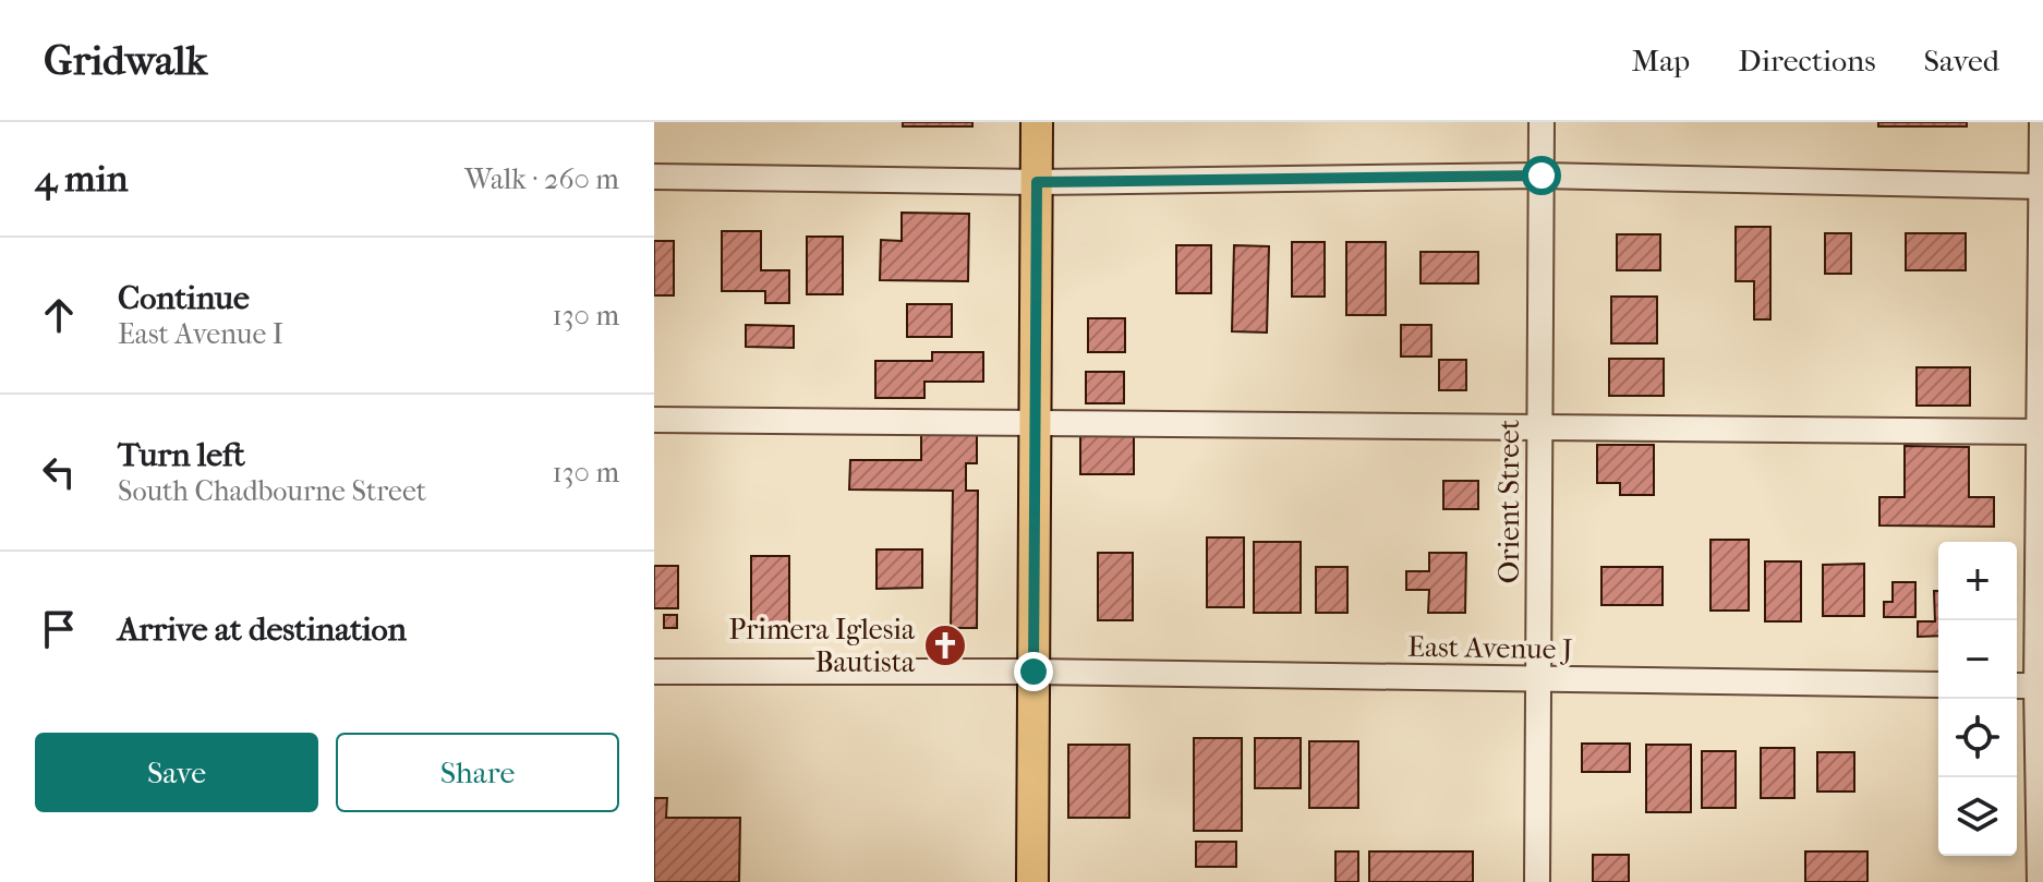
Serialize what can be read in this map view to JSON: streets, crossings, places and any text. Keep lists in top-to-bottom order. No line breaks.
{"streets":{"street":["Orient Street","East Avenue J"]},"crossings":[["Orient Street","East Avenue J"]],"places":{"church":["Primera Iglesia Bautista"]},"page":{"header":"Gridwalk","nav":["Map","Directions","Saved"],"heading":["4 min","Walk · 260 m"],"list":[["Continue","East Avenue I","130 m"],["Turn left","South Chadbourne Street","130 m"],"Arrive at destination"],"map_buttons":["+","−"],"buttons":["Save","Share"]}}
